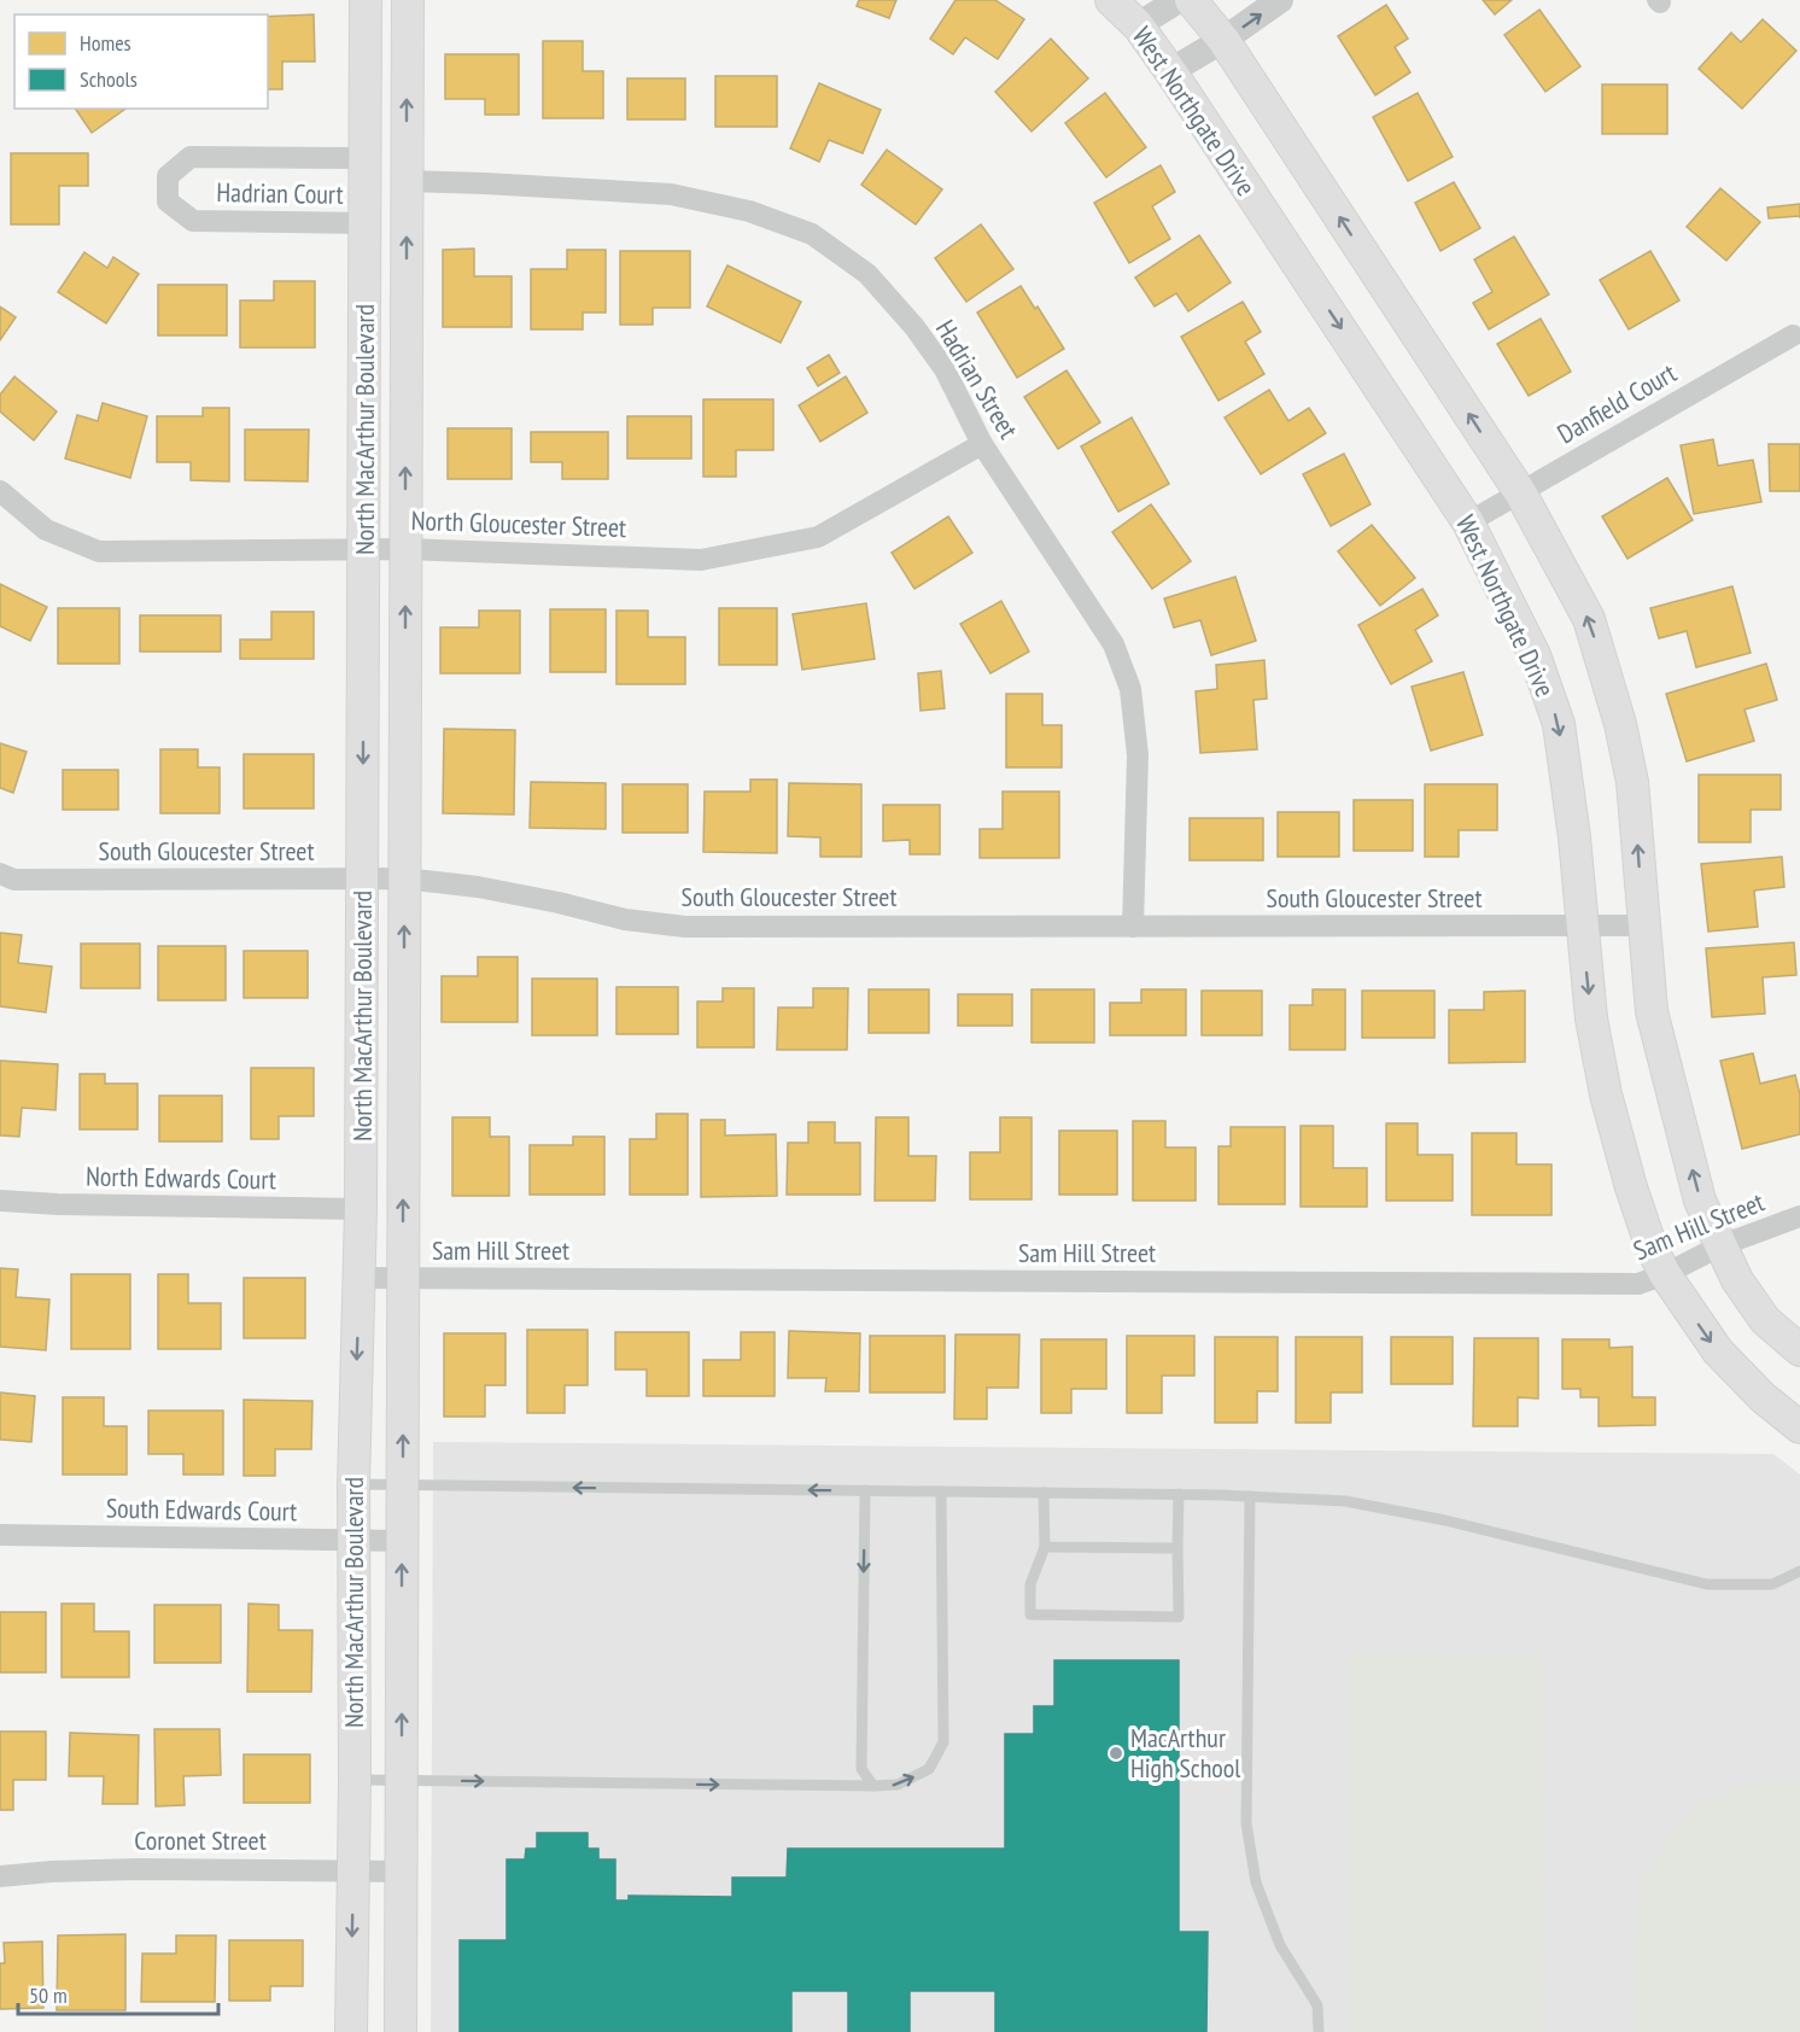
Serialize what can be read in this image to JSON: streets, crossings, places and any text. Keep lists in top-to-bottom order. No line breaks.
{"streets":{"main road":["West Northgate Drive","North MacArthur Boulevard"],"street":["Hadrian Court","Hadrian Street","Danfield Court","North Gloucester Street","South Gloucester Street","North Edwards Court","Sam Hill Street","South Edwards Court","Coronet Street"]},"crossings":[["West Northgate Drive","Danfield Court"],["West Northgate Drive","South Gloucester Street"],["West Northgate Drive","Sam Hill Street"],["Hadrian Court","North MacArthur Boulevard"],["Hadrian Street","North MacArthur Boulevard"],["Hadrian Street","North Gloucester Street"],["Hadrian Street","South Gloucester Street"],["North MacArthur Boulevard","North Gloucester Street"],["North MacArthur Boulevard","South Gloucester Street"],["North MacArthur Boulevard","North Edwards Court"],["North MacArthur Boulevard","Sam Hill Street"],["North MacArthur Boulevard","South Edwards Court"],["North MacArthur Boulevard","Coronet Street"]],"places":["MacArthur High School"],"legend":["Homes","Schools"],"scale_bar":"50 m"}
